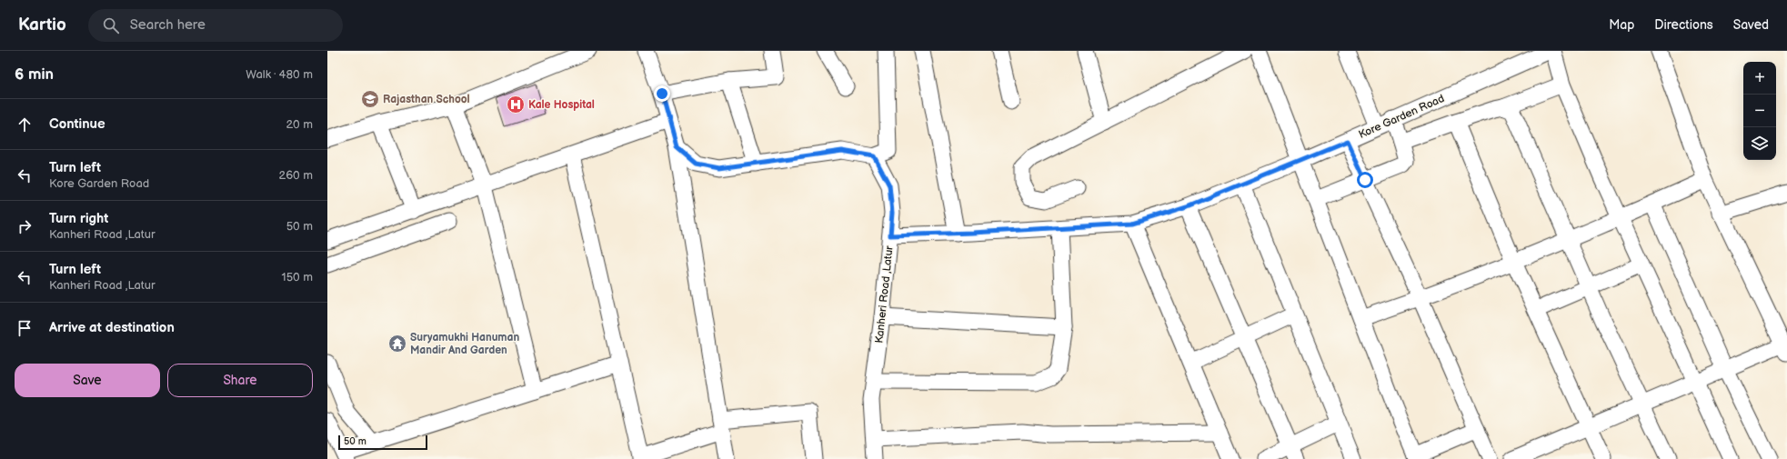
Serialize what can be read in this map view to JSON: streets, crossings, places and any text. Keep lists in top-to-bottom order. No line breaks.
{"streets":{"street":["Kore Garden Road","Kanheri Road ,Latur"]},"crossings":[["Kore Garden Road","Kanheri Road ,Latur"]],"places":{"school or university":["Rajasthan School"],"hospital":["Kale Hospital"],"temple":["Suryamukhi Hanuman Mandir And Garden"]},"scale_bar":"50 m","page":{"header":"Kartio","search":"Search here","nav":["Map","Directions","Saved"],"heading":["6 min","Walk · 480 m"],"map_buttons":["+","−"],"list":[["Continue","20 m"],["Turn left","Kore Garden Road","260 m"],["Turn right","Kanheri Road ,Latur","50 m"],["Turn left","Kanheri Road ,Latur","150 m"],"Arrive at destination"],"buttons":["Save","Share"],"scale":"50 m"}}
